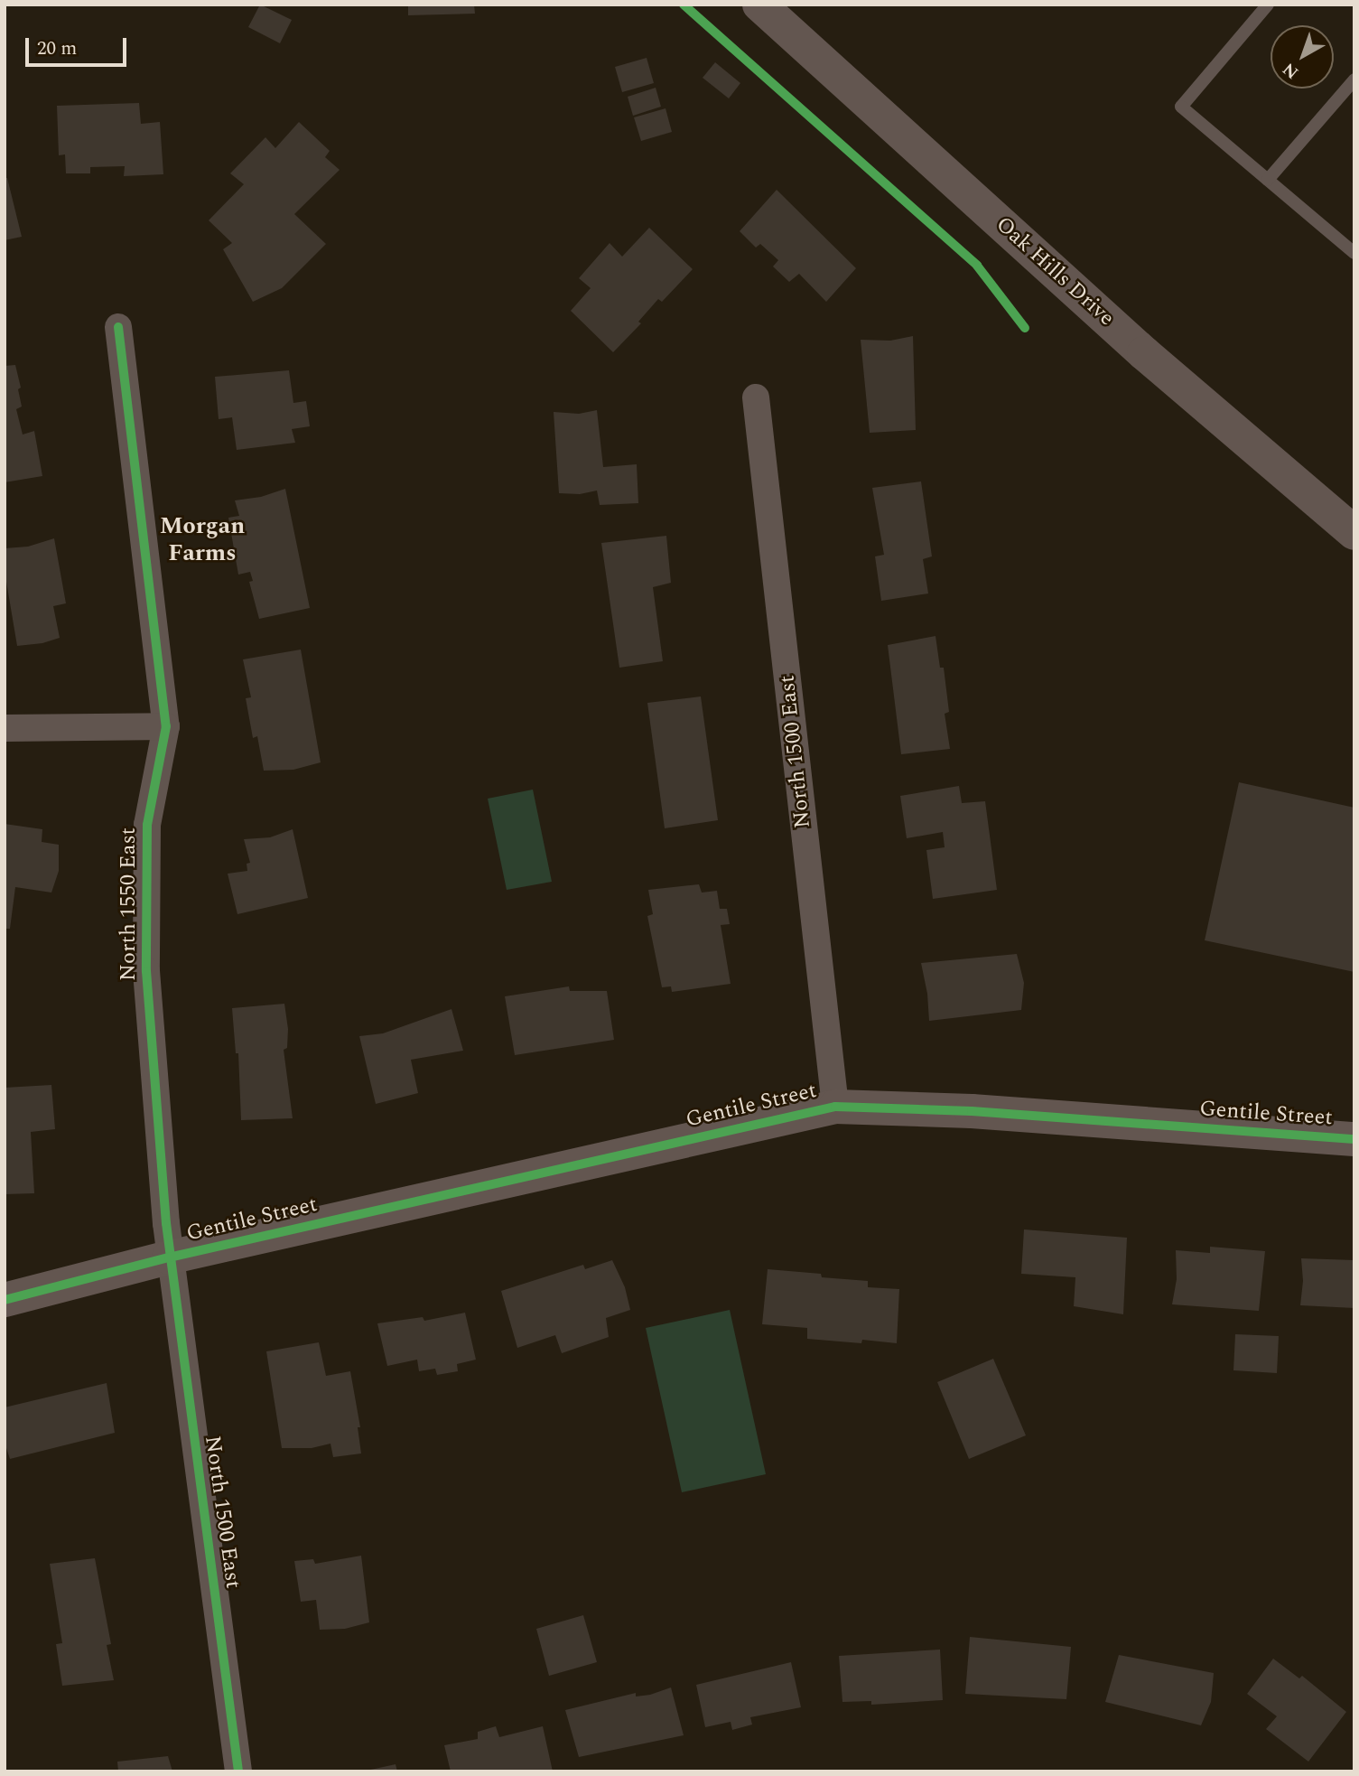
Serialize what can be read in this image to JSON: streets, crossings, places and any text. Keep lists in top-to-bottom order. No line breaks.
{"streets":{"street":["Oak Hills Drive","North 1500 East","North 1550 East","Gentile Street"]},"crossings":[["North 1500 East","North 1550 East"],["North 1500 East","Gentile Street"],["North 1550 East","Gentile Street"]],"districts":["Morgan Farms"],"scale_bar":"20 m","north":"bottom left"}
